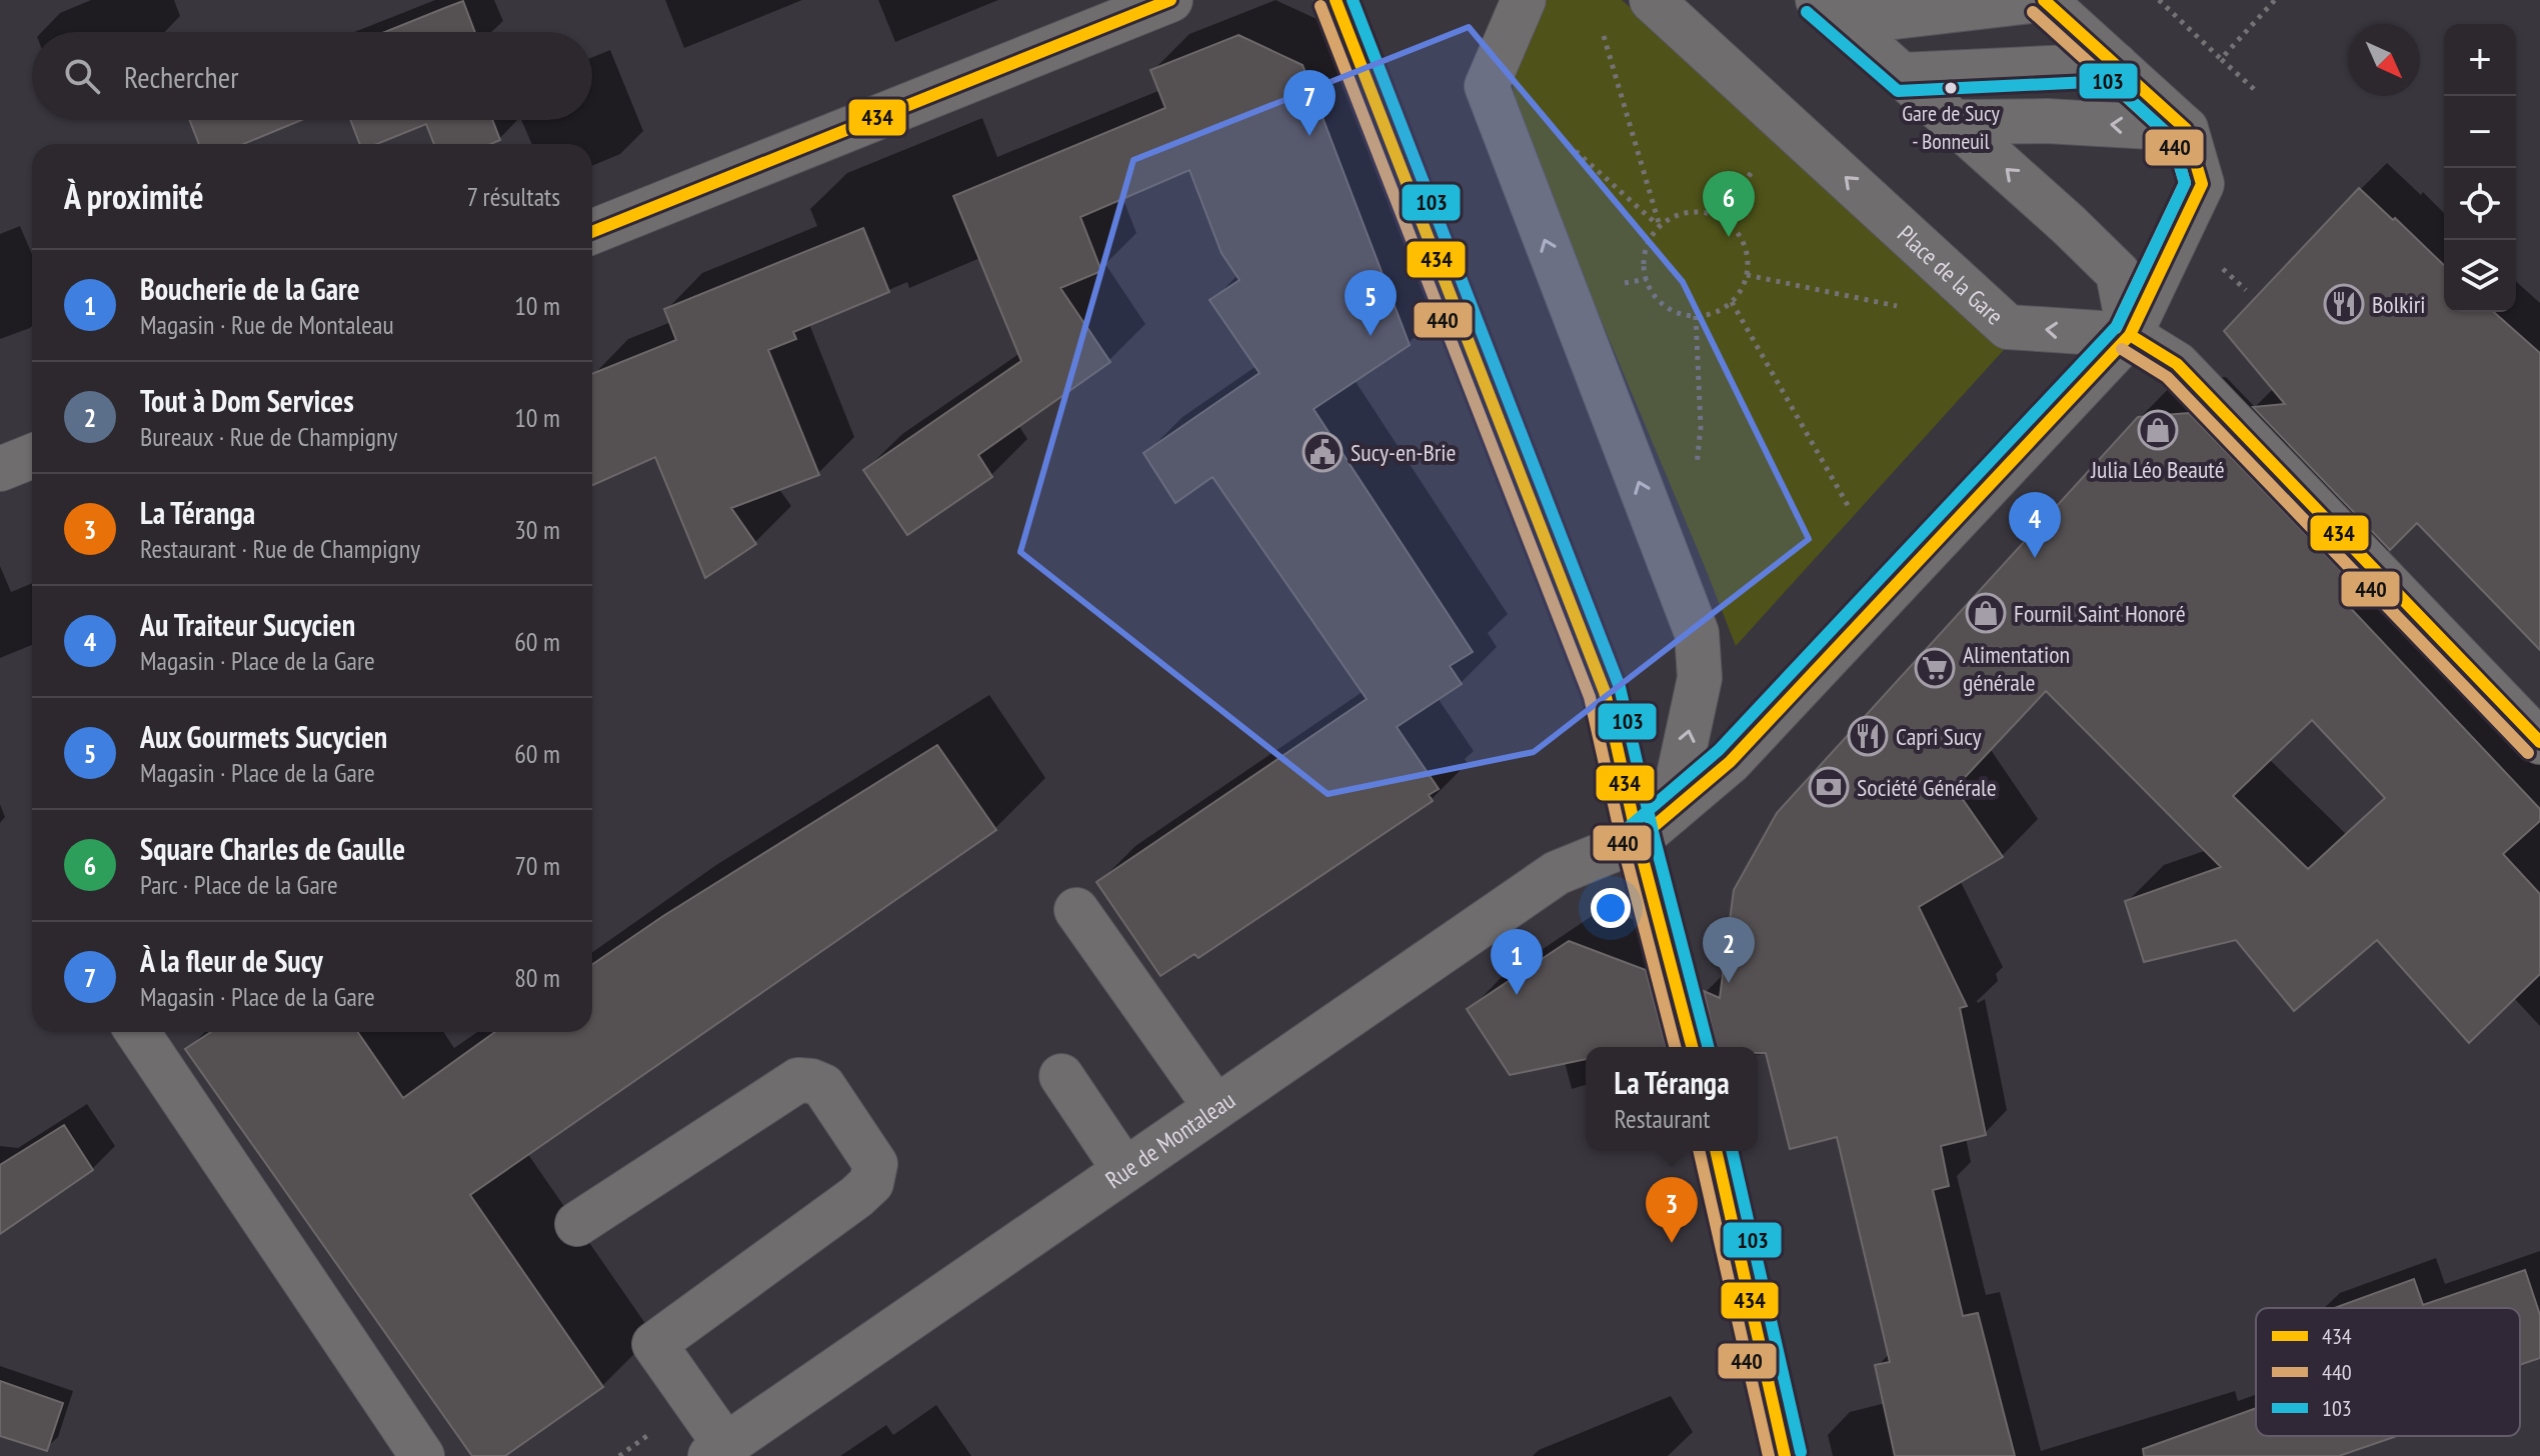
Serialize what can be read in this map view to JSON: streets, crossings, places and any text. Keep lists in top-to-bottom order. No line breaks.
{"streets":{"street":["Place de la Gare","Rue de Montaleau"]},"places":{"other":["Gare de Sucy - Bonneuil"],"restaurant":["Bolkiri","Capri Sucy"],"shop":["Julia Léo Beauté","Fournil Saint Honoré"],"public building":["Sucy-en-Brie"],"supermarket":["Alimentation générale"],"bank":["Société Générale"]},"lines":["transit line 434","transit line 103","transit line 440"],"legend":["434","440","103"],"north":"bottom right","page":{"map_buttons":["+","−"],"search":"Rechercher","pins":["7","6","5","4","2","1","3"],"heading":["À proximité","7 résultats"],"list":[{"mark":"1","name":"Boucherie de la Gare","note":"Magasin · Rue de Montaleau","value":"10 m"},{"mark":"2","name":"Tout à Dom Services","note":"Bureaux · Rue de Champigny","value":"10 m"},{"mark":"3","name":"La Téranga","note":"Restaurant · Rue de Champigny","value":"30 m"},{"mark":"4","name":"Au Traiteur Sucycien","note":"Magasin · Place de la Gare","value":"60 m"},{"mark":"5","name":"Aux Gourmets Sucycien","note":"Magasin · Place de la Gare","value":"60 m"},{"mark":"6","name":"Square Charles de Gaulle","note":"Parc · Place de la Gare","value":"70 m"},{"mark":"7","name":"À la fleur de Sucy","note":"Magasin · Place de la Gare","value":"80 m"}],"popup":["La Téranga","Restaurant"]}}
